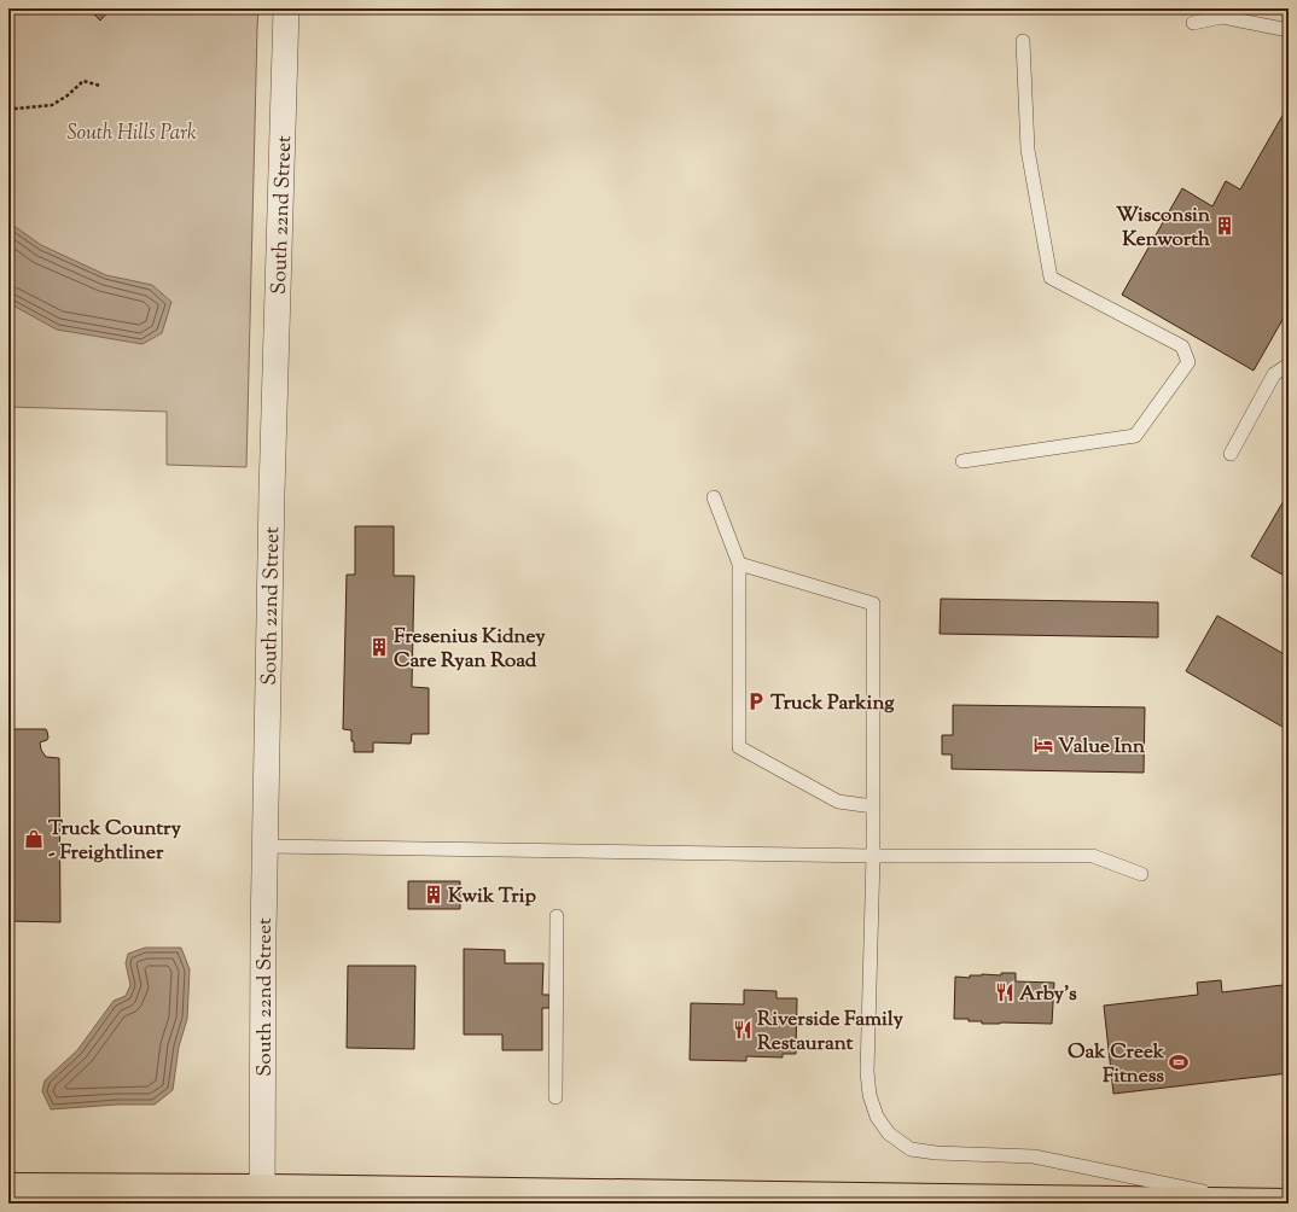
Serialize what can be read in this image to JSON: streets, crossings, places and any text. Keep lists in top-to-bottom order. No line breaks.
{"streets":{"street":["South 22nd Street"]},"parks":["South Hills Park"],"places":{"building":["Wisconsin Kenworth","Fresenius Kidney Care Ryan Road","Kwik Trip"],"parking":["Truck Parking"],"hotel":["Value Inn"],"shop":["Truck Country - Freightliner"],"restaurant":["Arby's","Riverside Family Restaurant"],"sports":["Oak Creek Fitness"]}}
